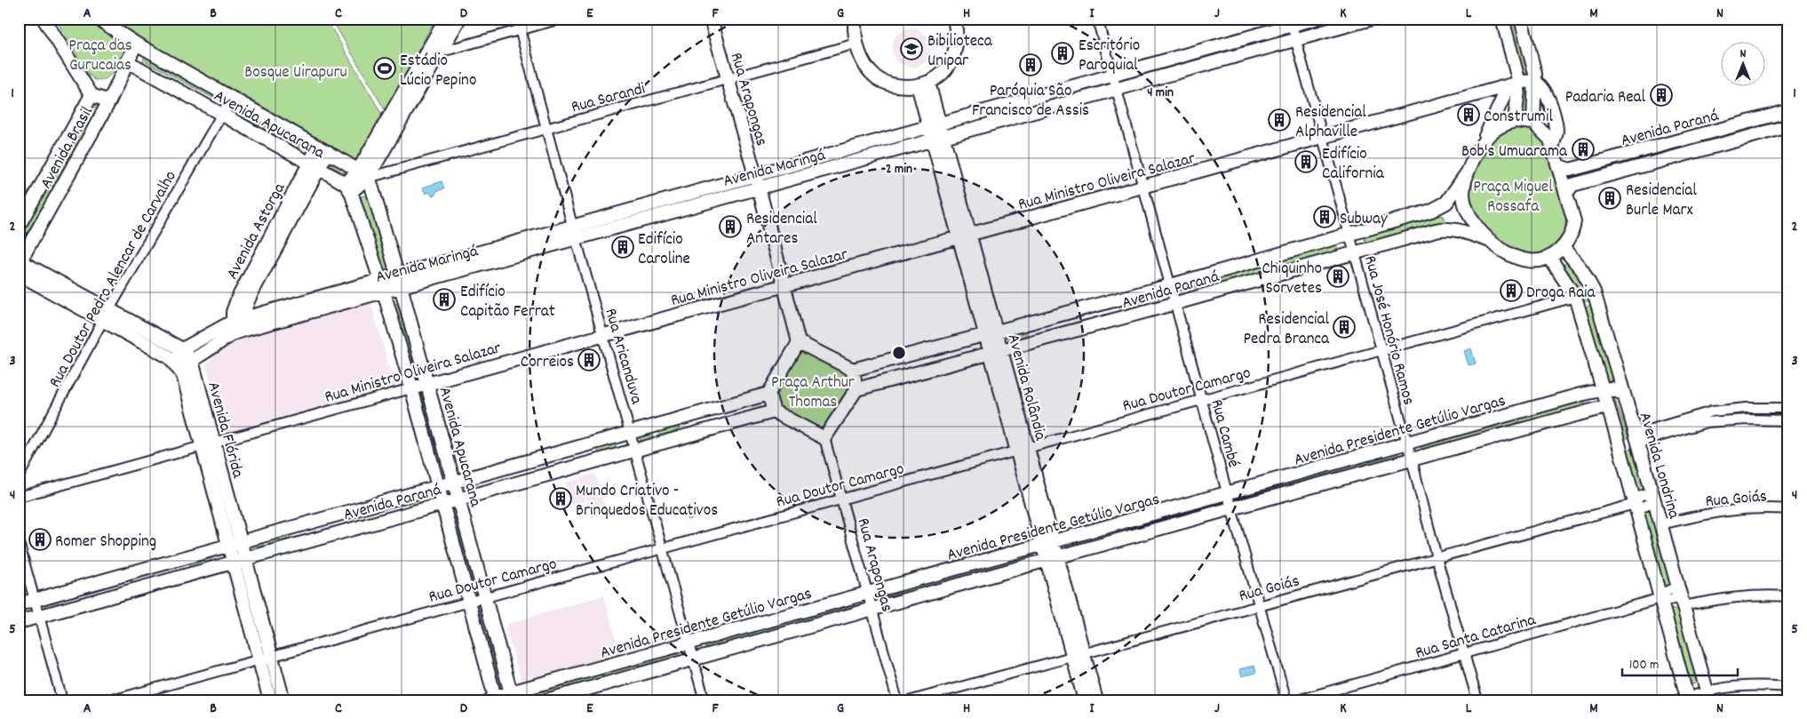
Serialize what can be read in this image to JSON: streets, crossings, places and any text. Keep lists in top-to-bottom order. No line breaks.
{"streets":{"street":["Rua Sarandi","Rua Arapongas","Avenida Apucarana","Avenida Paraná","Avenida Brasil","Avenida Maringá","Rua Ministro Oliveira Salazar","Avenida Astorga","Rua Doutor Pedro Alencar de Carvalho","Rua José Honório Ramos","Rua Aricanduva","Avenida Rolândia","Rua Doutor Camargo","Avenida Presidente Getúlio Vargas","Avenida Flórida","Rua Cambé","Avenida Londrina","Rua Goiás","Rua Santa Catarina"]},"crossings":[["Rua Sarandi","Rua Arapongas"],["Rua Sarandi","Avenida Apucarana"],["Rua Sarandi","Rua Aricanduva"],["Rua Arapongas","Avenida Maringá"],["Rua Arapongas","Rua Ministro Oliveira Salazar"],["Rua Arapongas","Rua Doutor Camargo"],["Rua Arapongas","Avenida Presidente Getúlio Vargas"],["Avenida Apucarana","Avenida Paraná"],["Avenida Apucarana","Avenida Brasil"],["Avenida Apucarana","Avenida Maringá"],["Avenida Apucarana","Rua Ministro Oliveira Salazar"],["Avenida Apucarana","Avenida Astorga"],["Avenida Apucarana","Rua Doutor Pedro Alencar de Carvalho"],["Avenida Apucarana","Rua Doutor Camargo"],["Avenida Apucarana","Avenida Presidente Getúlio Vargas"],["Avenida Paraná","Rua José Honório Ramos"],["Avenida Paraná","Rua Aricanduva"],["Avenida Paraná","Avenida Rolândia"],["Avenida Paraná","Avenida Flórida"],["Avenida Paraná","Rua Cambé"],["Avenida Paraná","Avenida Londrina"],["Avenida Brasil","Avenida Flórida"],["Avenida Maringá","Avenida Astorga"],["Avenida Maringá","Rua José Honório Ramos"],["Avenida Maringá","Rua Aricanduva"],["Avenida Maringá","Avenida Rolândia"],["Avenida Maringá","Avenida Flórida"],["Avenida Maringá","Rua Cambé"],["Rua Ministro Oliveira Salazar","Rua José Honório Ramos"],["Rua Ministro Oliveira Salazar","Rua Aricanduva"],["Rua Ministro Oliveira Salazar","Avenida Rolândia"],["Rua Ministro Oliveira Salazar","Avenida Flórida"],["Rua Ministro Oliveira Salazar","Rua Cambé"],["Rua Doutor Pedro Alencar de Carvalho","Avenida Flórida"],["Rua José Honório Ramos","Rua Doutor Camargo"],["Rua José Honório Ramos","Avenida Presidente Getúlio Vargas"],["Rua José Honório Ramos","Rua Goiás"],["Rua José Honório Ramos","Rua Santa Catarina"],["Rua Aricanduva","Rua Doutor Camargo"],["Rua Aricanduva","Avenida Presidente Getúlio Vargas"],["Avenida Rolândia","Rua Doutor Camargo"],["Avenida Rolândia","Avenida Presidente Getúlio Vargas"],["Avenida Rolândia","Rua Goiás"],["Rua Doutor Camargo","Avenida Flórida"],["Rua Doutor Camargo","Rua Cambé"],["Avenida Presidente Getúlio Vargas","Rua Cambé"],["Rua Cambé","Rua Goiás"],["Avenida Londrina","Rua Goiás"],["Avenida Londrina","Rua Santa Catarina"]],"parks":["Praça das Gurucaias","Bosque Uirapuru","Praça Miguel Rossafa","Praça Arthur Thomas"],"places":{"school or university":["Bibilioteca Unipar"],"building":["Escritório Paroquial","Paróquia São Francisco de Assis","Padaria Real","Construmil","Residencial Alphaville","Bob's Umuarama","Edifício California","Residencial Burle Marx","Subway","Residencial Antares","Edifício Caroline","Chiquinho Sorvetes","Droga Raia","Edifício Capitão Ferrat","Residencial Pedra Branca","Correios","Mundo Criativo - Brinquedos Educativos","Romer Shopping"],"sports":["Estádio Lúcio Pepino"]},"scale_bar":"100 m","north":"top","grid":{"columns":["A","B","C","D","E","F","G","H","I","J","K","L","M","N"],"rows":["1","2","3","4","5"]},"rings":["4 min","2 min"]}
